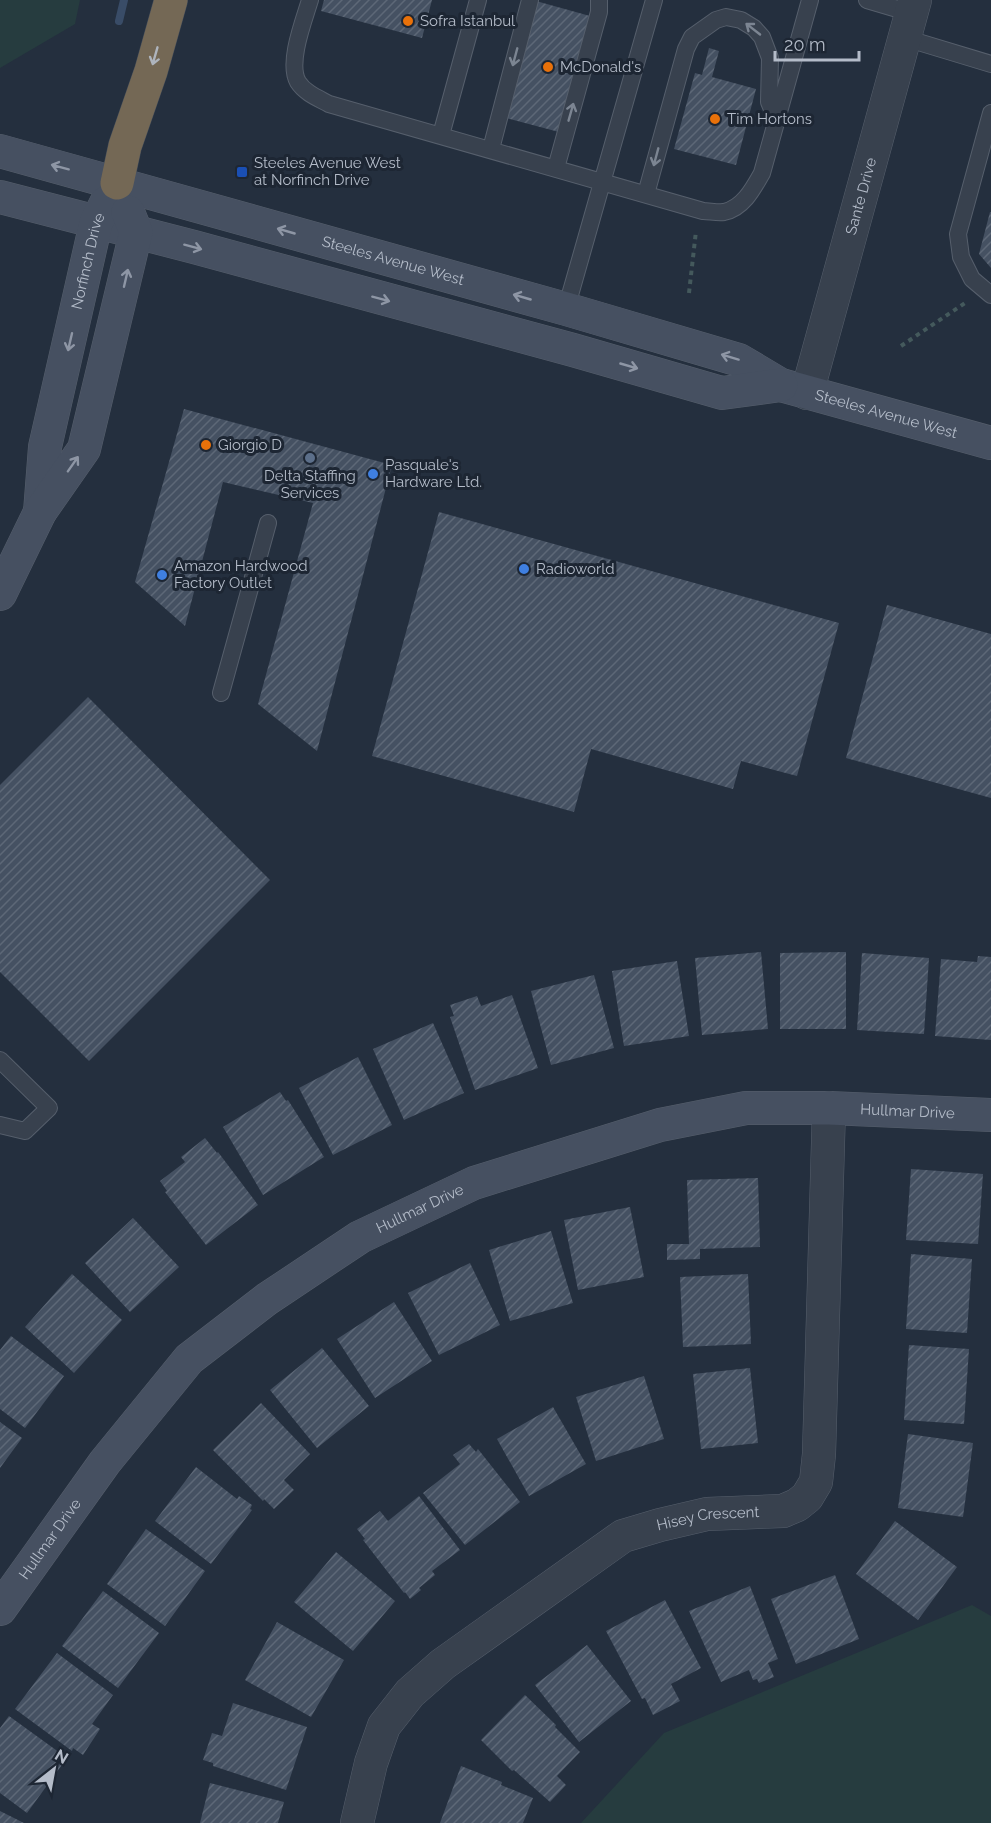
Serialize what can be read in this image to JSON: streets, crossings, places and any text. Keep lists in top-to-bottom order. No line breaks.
{"streets":{"street":["Sante Drive","Norfinch Drive","Steeles Avenue West","Hullmar Drive","Hisey Crescent"]},"crossings":[["Sante Drive","Steeles Avenue West"],["Norfinch Drive","Steeles Avenue West"],["Hullmar Drive","Hisey Crescent"]],"places":{"other":["Sofra Istanbul","McDonald's","Tim Hortons","Giorgio D","Delta Staffing Services","Pasquale's Hardware Ltd.","Radioworld","Amazon Hardwood Factory Outlet"],"transit":["Steeles Avenue West at Norfinch Drive"]},"scale_bar":"20 m","north":"top right"}
